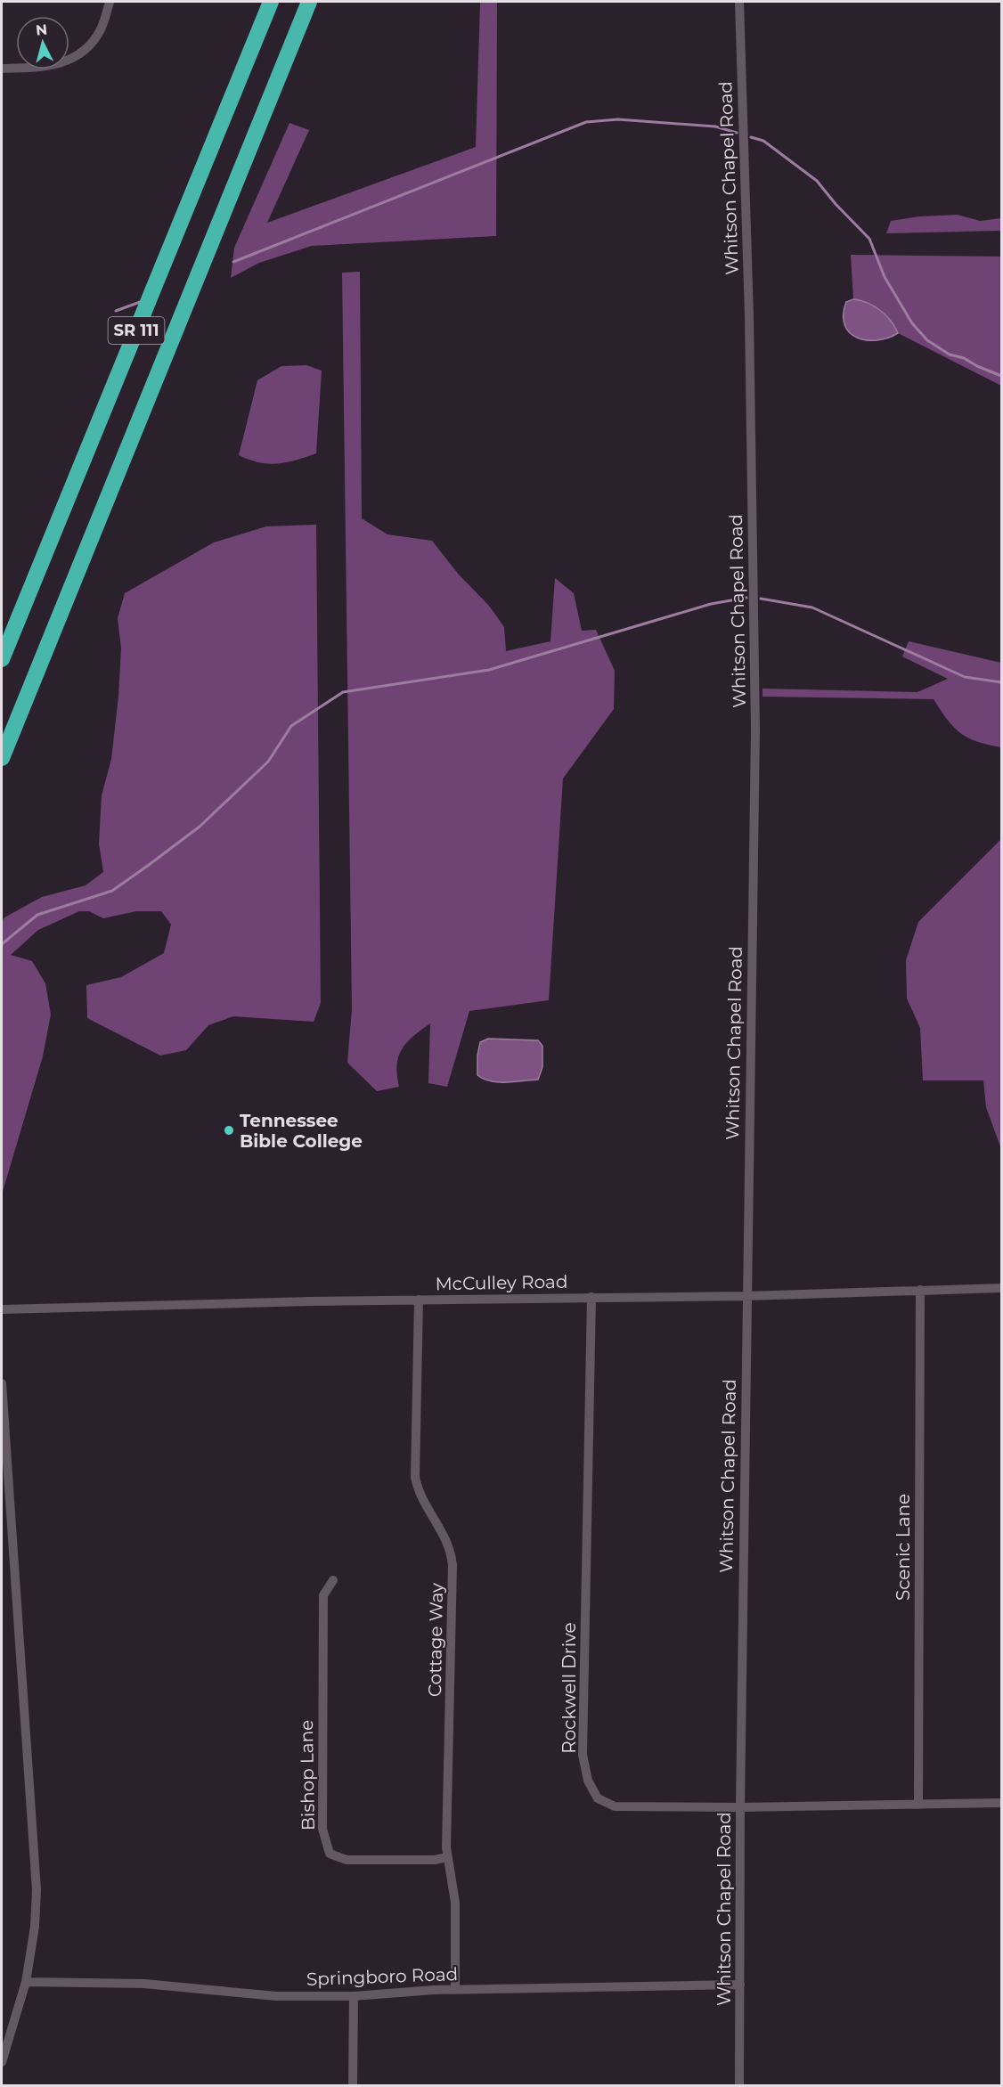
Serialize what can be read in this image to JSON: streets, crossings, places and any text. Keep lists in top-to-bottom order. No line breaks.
{"streets":{"highway":["SR 111"],"street":["Whitson Chapel Road","McCulley Road","Scenic Lane","Cottage Way","Rockwell Drive","Bishop Lane","Springboro Road"]},"crossings":[["Whitson Chapel Road","McCulley Road"],["Whitson Chapel Road","Rockwell Drive"],["Whitson Chapel Road","Springboro Road"],["McCulley Road","Scenic Lane"],["McCulley Road","Cottage Way"],["McCulley Road","Rockwell Drive"],["Scenic Lane","Rockwell Drive"],["Cottage Way","Bishop Lane"],["Cottage Way","Springboro Road"]],"places":["Tennessee Bible College"],"north":"top"}
